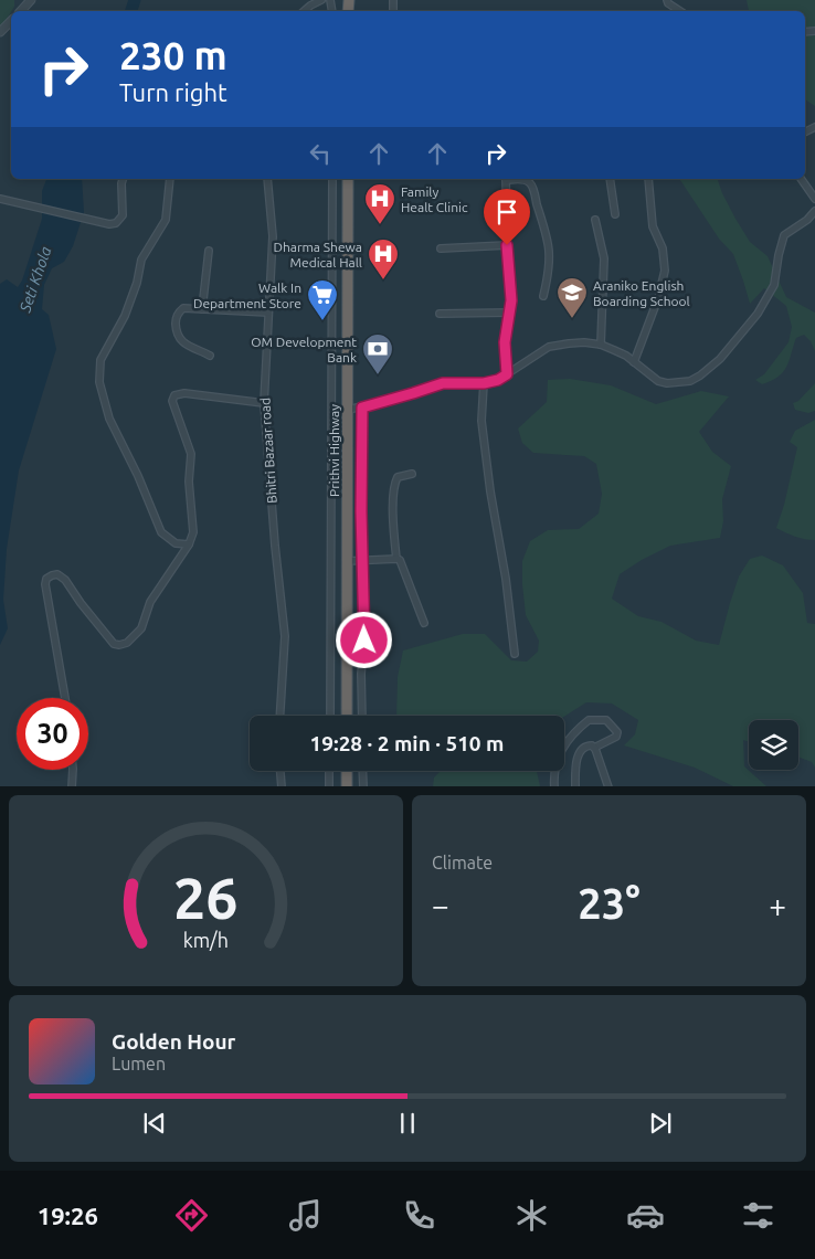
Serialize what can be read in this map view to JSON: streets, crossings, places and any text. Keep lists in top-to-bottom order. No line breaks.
{"streets":{"highway":["Prithvi Highway"],"street":["Bhitri Bazaar road"]},"water":["Seti Khola"],"places":{"hospital":["Family Healt Clinic","Dharma Shewa Medical Hall"],"school or university":["Araniko English Boarding School"],"supermarket":["Walk In Department Store"],"bank":["OM Development Bank"]},"page":{"turn":["230 m","Turn right"],"limit":"30","trip":"19:28 · 2 min · 510 m","tile":"Climate","heat":["−","23°","+"],"song":["Golden Hour","Lumen"],"tabs":"19:26","gauge":["26","km/h"]}}
